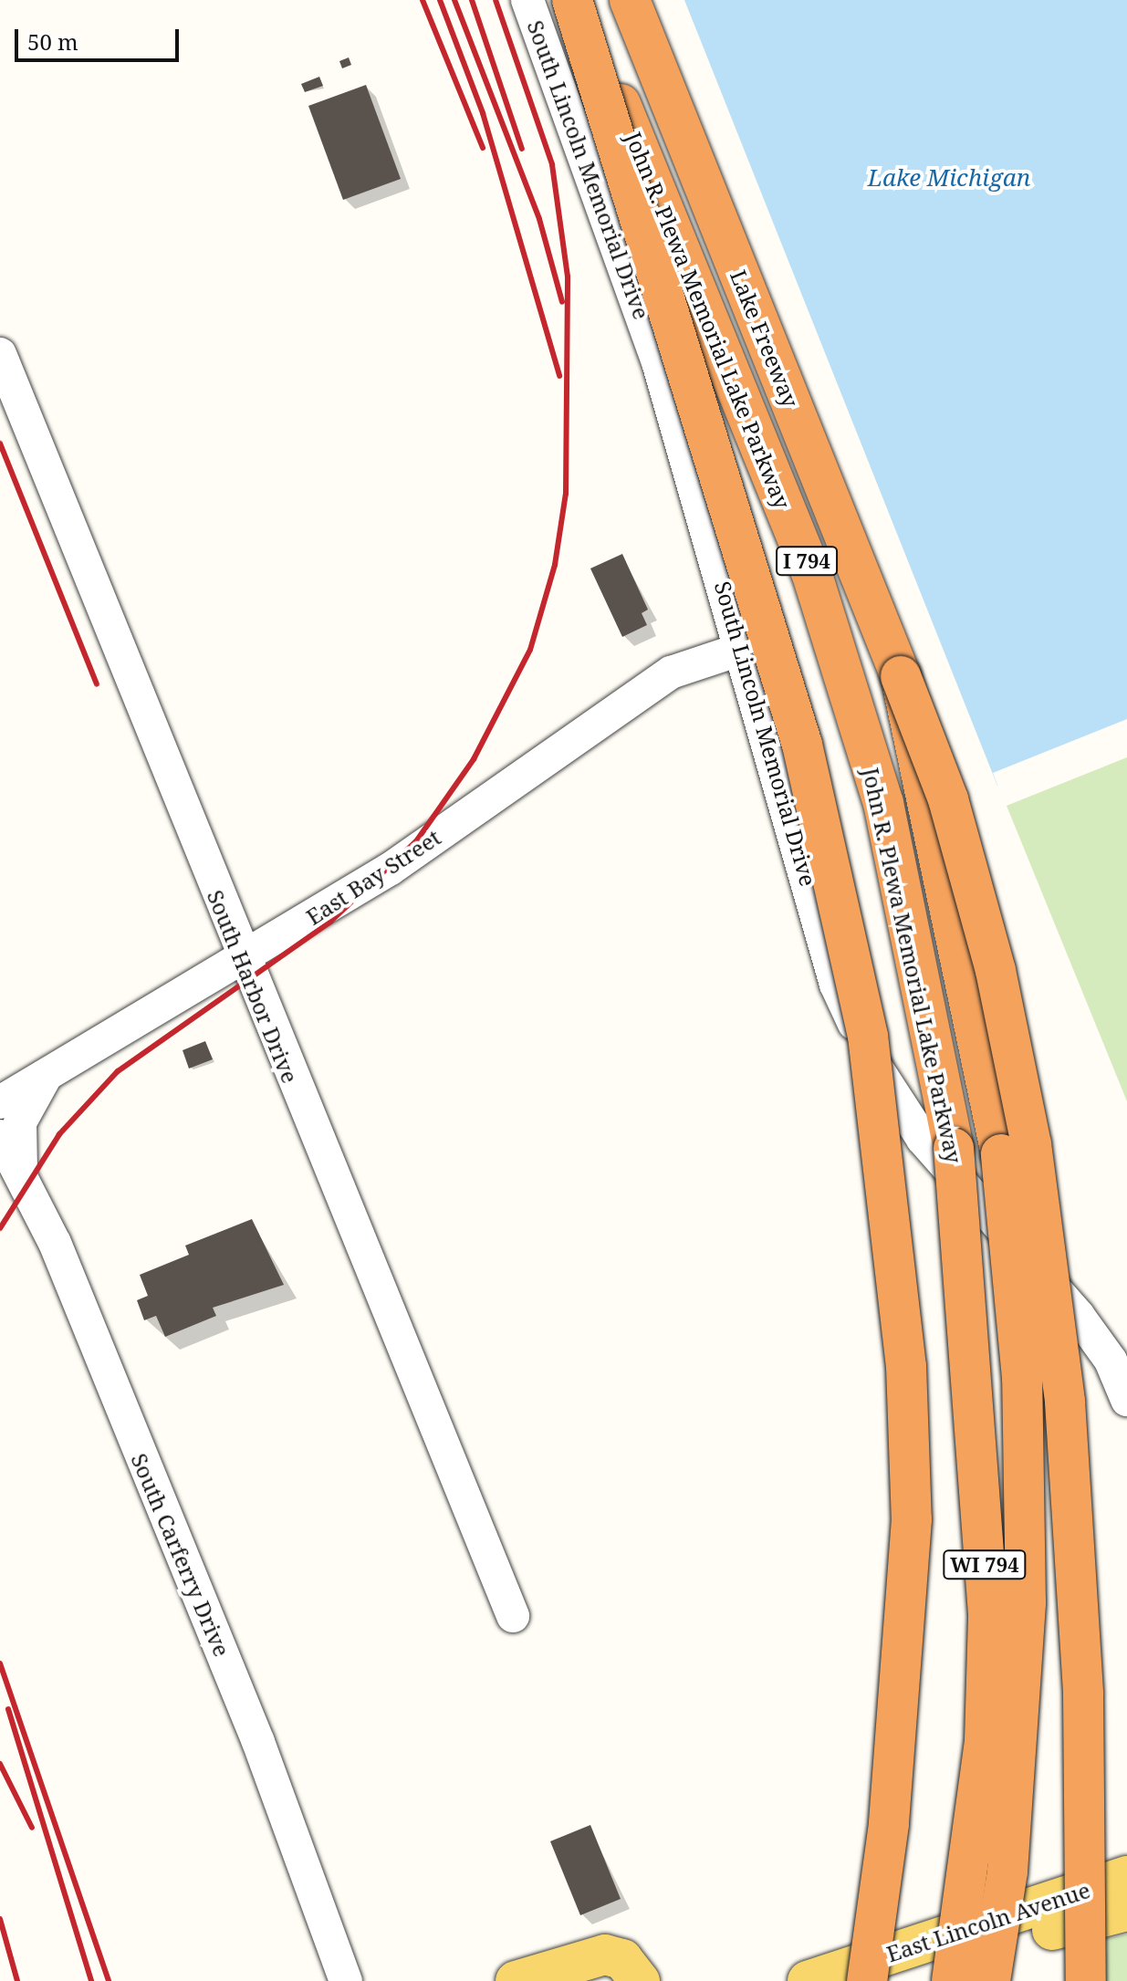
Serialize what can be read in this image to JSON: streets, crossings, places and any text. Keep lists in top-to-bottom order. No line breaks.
{"streets":{"highway":["John R. Plewa Memorial Lake Parkway","Lake Freeway","I 794","WI 794"],"main road":["East Lincoln Avenue"],"street":["South Lincoln Memorial Drive","East Bay Street","South Harbor Drive","South Carferry Drive"]},"crossings":[["South Lincoln Memorial Drive","East Bay Street"],["Lake Freeway","I 794"],["I 794","WI 794"],["East Bay Street","South Harbor Drive"]],"water":["Lake Michigan"],"scale_bar":"50 m"}
